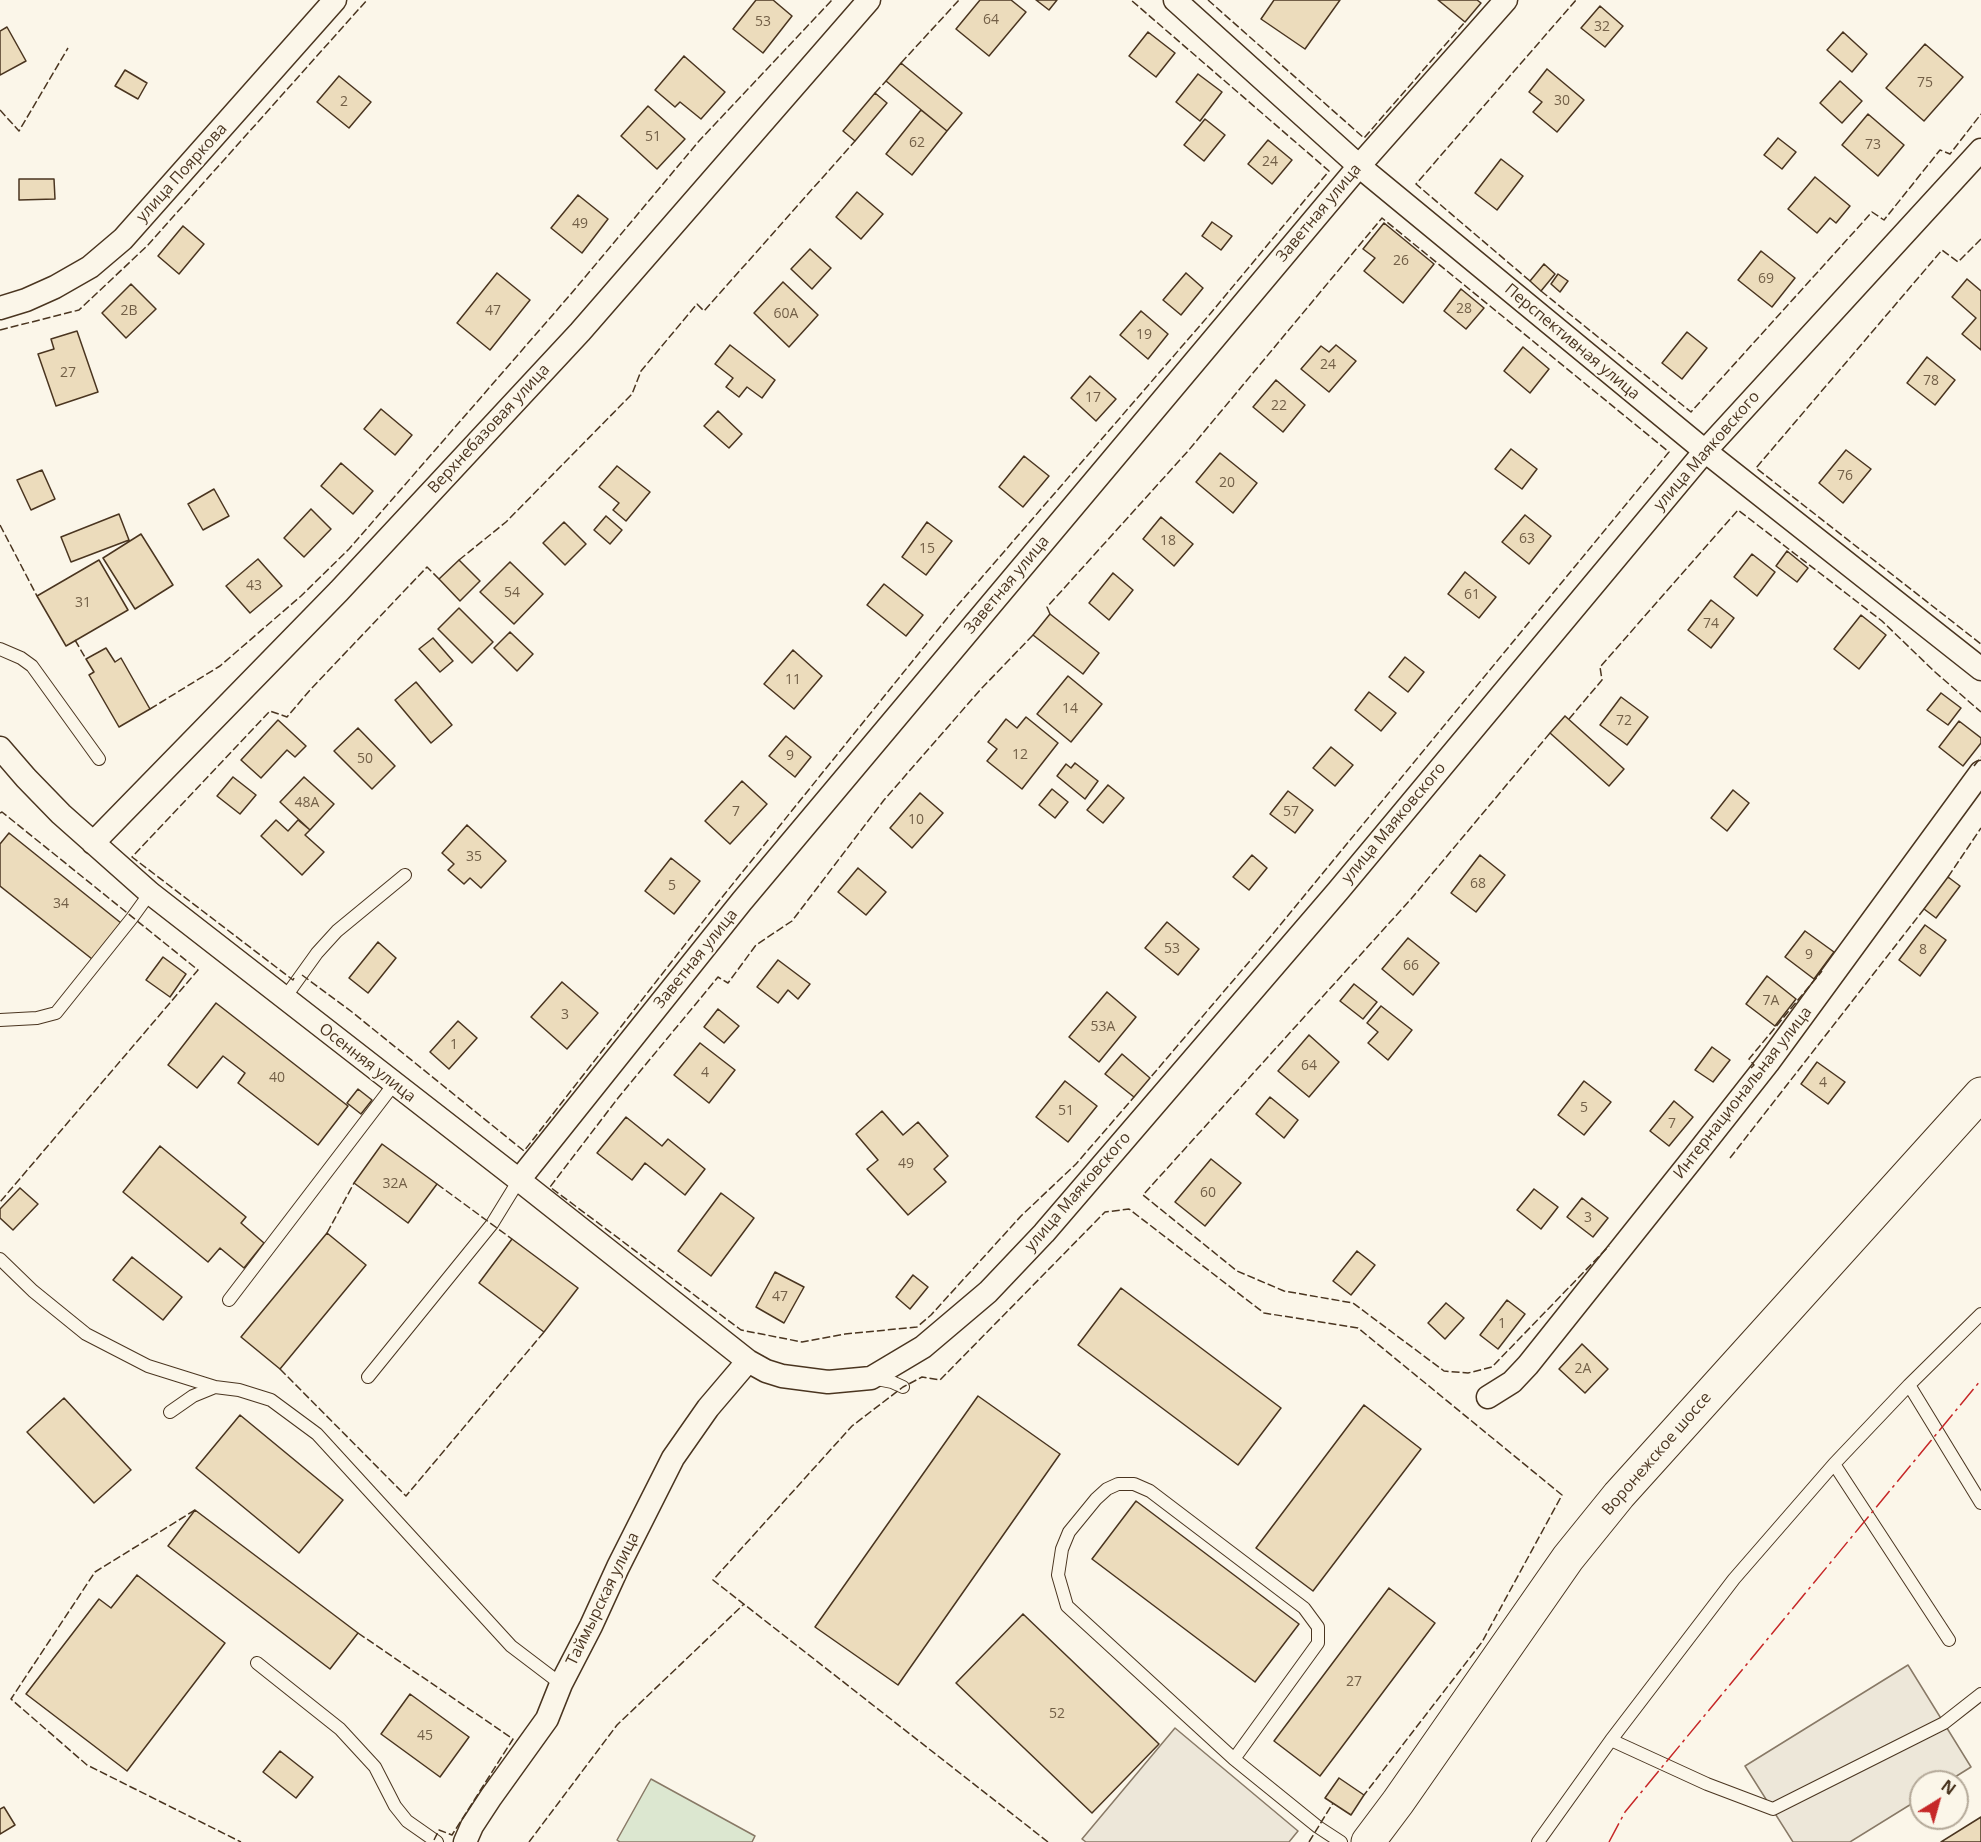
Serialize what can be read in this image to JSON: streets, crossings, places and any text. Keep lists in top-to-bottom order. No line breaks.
{"streets":{"main road":["Воронежское шоссе"],"street":["улица Пояркова","Заветная улица","Перспективная улица","Верхнебазовая улица","улица Маяковского","Осенняя улица","Интернациональная улица","Таймырская улица"]},"crossings":[["Заветная улица","Перспективная улица"],["Заветная улица","Осенняя улица"],["Перспективная улица","улица Маяковского"],["Верхнебазовая улица","Осенняя улица"],["улица Маяковского","Осенняя улица"],["улица Маяковского","Таймырская улица"],["Осенняя улица","Таймырская улица"]],"house_numbers":["64","53","32","75","30","2","51","62","73","24","49","26","69","28","2В","47","60А","19","24","27","78","17","22","76","20","63","18","15","43","54","61","31","74","11","14","72","12","9","50","48А","7","57","10","35","68","5","34","53","8","9","66","7А","3","53А","1","64","4","40","4","5","51","7","49","32А","60","3","47","1","2А","27","52","45"],"north":"top right"}
